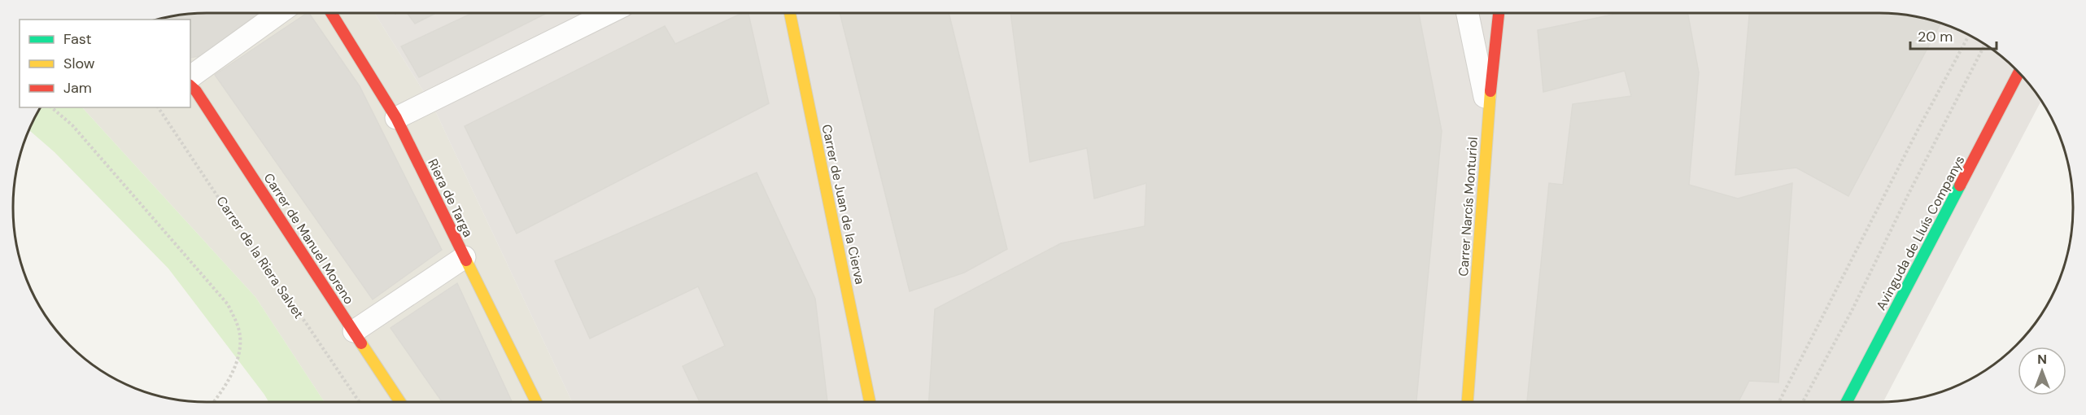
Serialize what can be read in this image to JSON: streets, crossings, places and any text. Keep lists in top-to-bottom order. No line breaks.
{"streets":{"street":["Riera de Targa","Carrer de Juan de la Cierva","Carrer Narcís Monturiol","Avinguda de Lluís Companys","Carrer de Manuel Moreno"],"path":["Carrer de la Riera Salvet"]},"legend":["Fast","Slow","Jam"],"scale_bar":"20 m","north":"top"}
